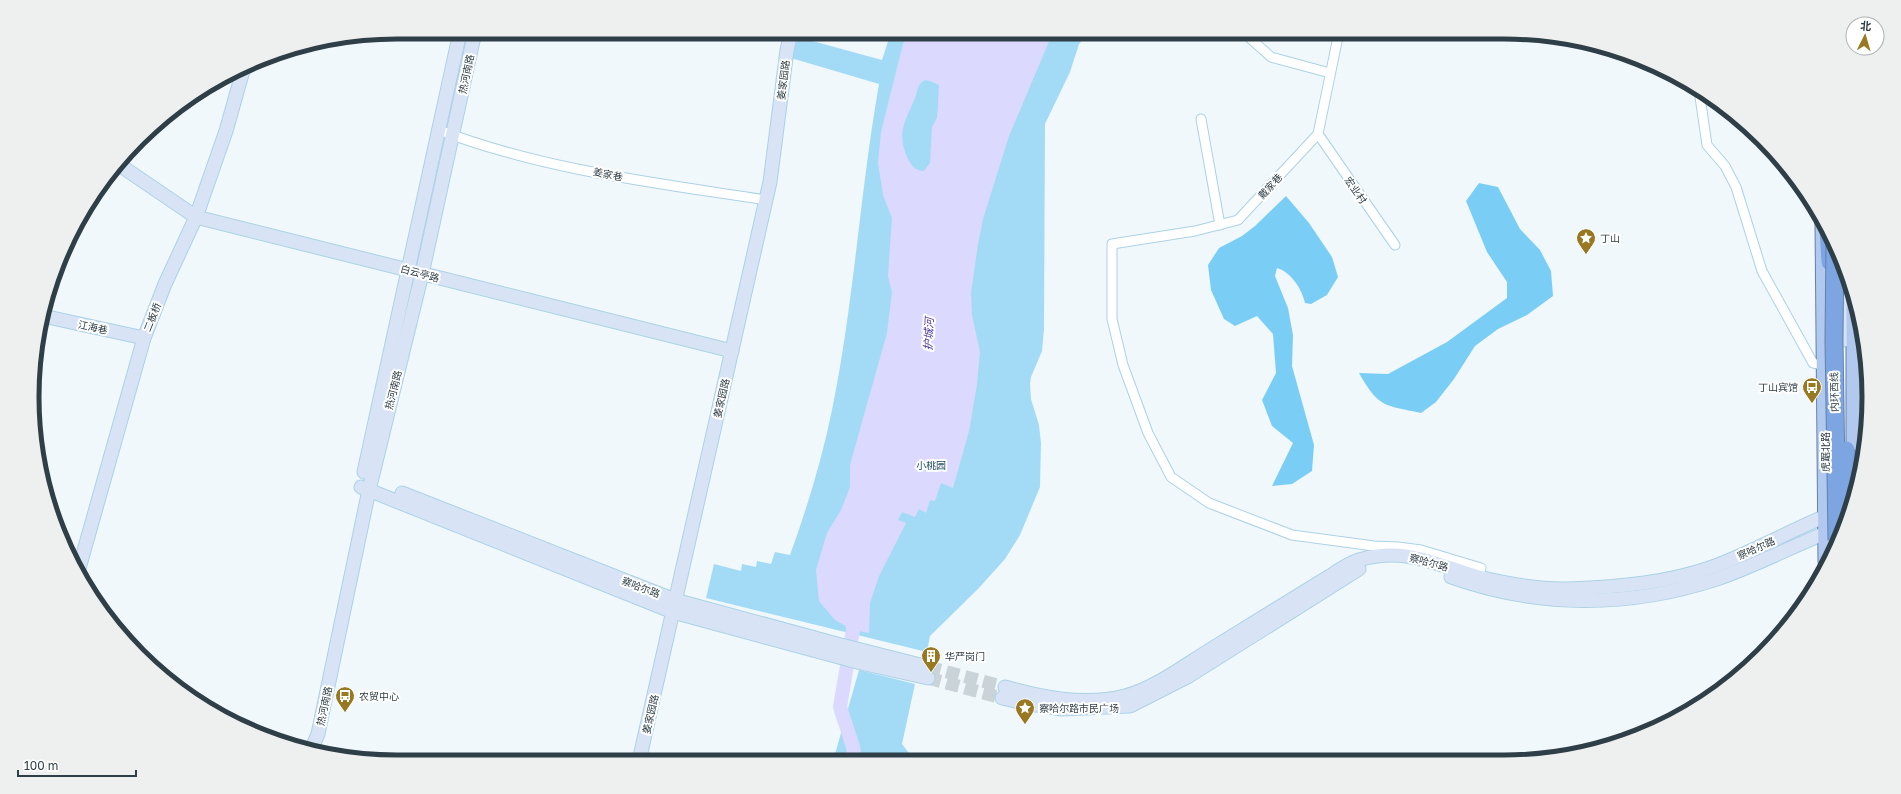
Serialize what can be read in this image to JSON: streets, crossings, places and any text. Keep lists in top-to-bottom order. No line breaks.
{"streets":{"highway":["内环西线"],"main road":["热河南路","姜家园路","白云亭路","二板桥","江海巷","虎踞北路","察哈尔路"],"street":["姜家巷","戴家巷","宏业村"]},"crossings":[["热河南路","姜家巷"],["热河南路","白云亭路"],["热河南路","察哈尔路"],["姜家园路","姜家巷"],["姜家园路","白云亭路"],["姜家园路","察哈尔路"],["戴家巷","宏业村"],["戴家巷","察哈尔路"],["白云亭路","二板桥"],["二板桥","江海巷"],["内环西线","虎踞北路"],["内环西线","察哈尔路"],["虎踞北路","察哈尔路"]],"water":["护城河"],"parks":["小桃园"],"places":{"place":["丁山","察哈尔路市民广场"],"bus stop":["丁山宾馆","农贸中心"],"building":["华严岗门"]},"scale_bar":"100 m","north":"top"}
